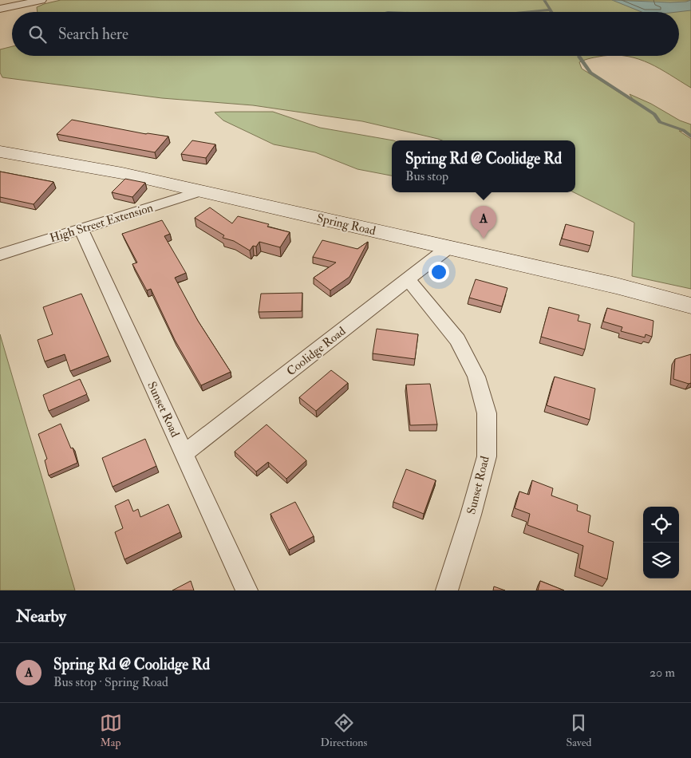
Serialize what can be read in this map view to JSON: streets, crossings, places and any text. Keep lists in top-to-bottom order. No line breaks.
{"streets":{"main road":["Spring Road"],"street":["High Street Extension","Coolidge Road","Sunset Road"]},"crossings":[["High Street Extension","Spring Road"],["High Street Extension","Sunset Road"],["Spring Road","Coolidge Road"],["Coolidge Road","Sunset Road"]],"page":{"search":"Search here","popup":["Spring Rd @ Coolidge Rd","Bus stop"],"pins":"A","heading":"Nearby","list":[{"mark":"A","name":"Spring Rd @ Coolidge Rd","note":"Bus stop · Spring Road","value":"20 m"}],"nav":["Map","Directions","Saved"]}}
